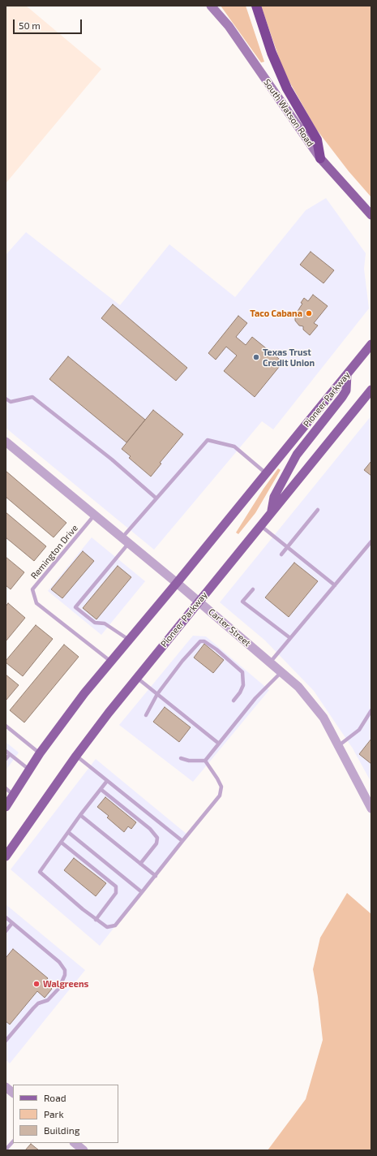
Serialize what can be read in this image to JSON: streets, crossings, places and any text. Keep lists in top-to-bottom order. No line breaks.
{"streets":{"main road":["South Watson Road","Pioneer Parkway"],"street":["Carter Street"],"lane":["Remington Drive"]},"crossings":[["Pioneer Parkway","Remington Drive"],["Pioneer Parkway","Carter Street"],["Remington Drive","Carter Street"]],"places":["Taco Cabana","Texas Trust Credit Union","Walgreens"],"legend":["Road","Park","Building"],"scale_bar":"50 m"}
